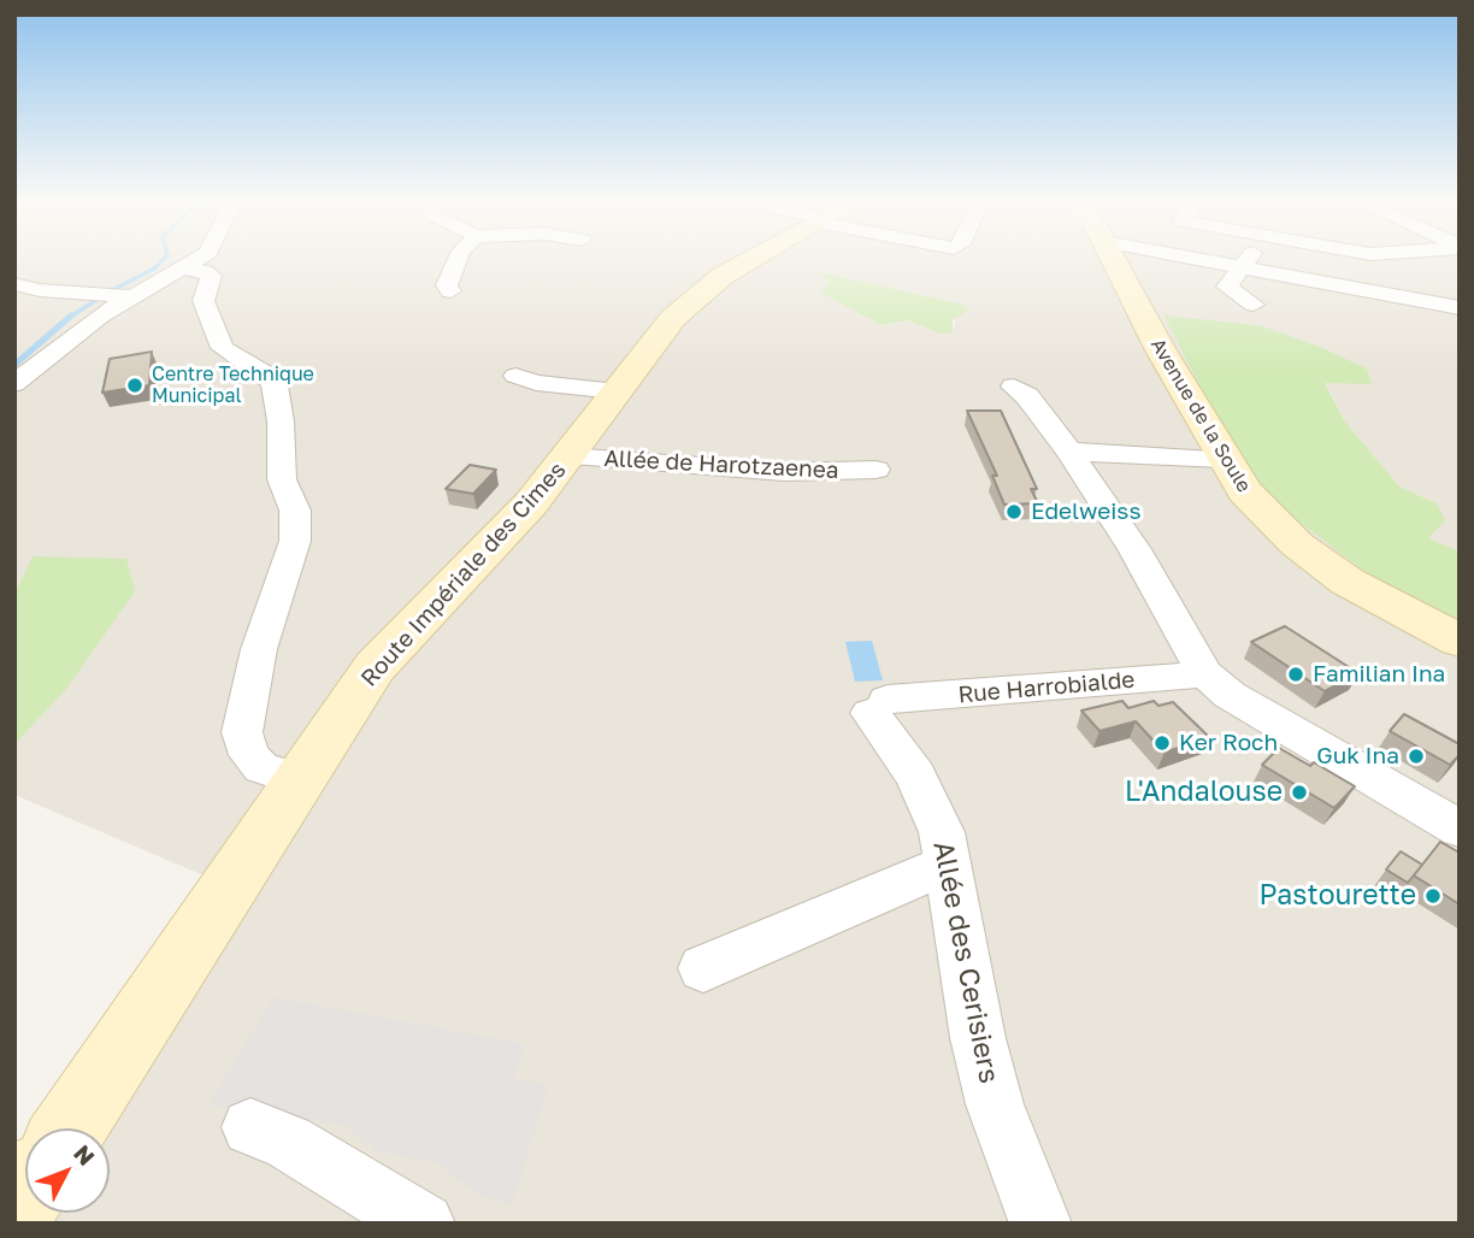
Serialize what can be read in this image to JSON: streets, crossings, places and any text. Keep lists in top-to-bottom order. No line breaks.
{"streets":{"main road":["Avenue de la Soule","Route Impériale des Cimes"],"street":["Allée de Harotzaenea","Rue Harrobialde","Allée des Cerisiers"]},"crossings":[["Allée de Harotzaenea","Route Impériale des Cimes"],["Rue Harrobialde","Allée des Cerisiers"]],"places":["Centre Technique Municipal","Edelweiss","Familian Ina","Ker Roch","Guk Ina","L'Andalouse","Pastourette"],"north":"top right"}
